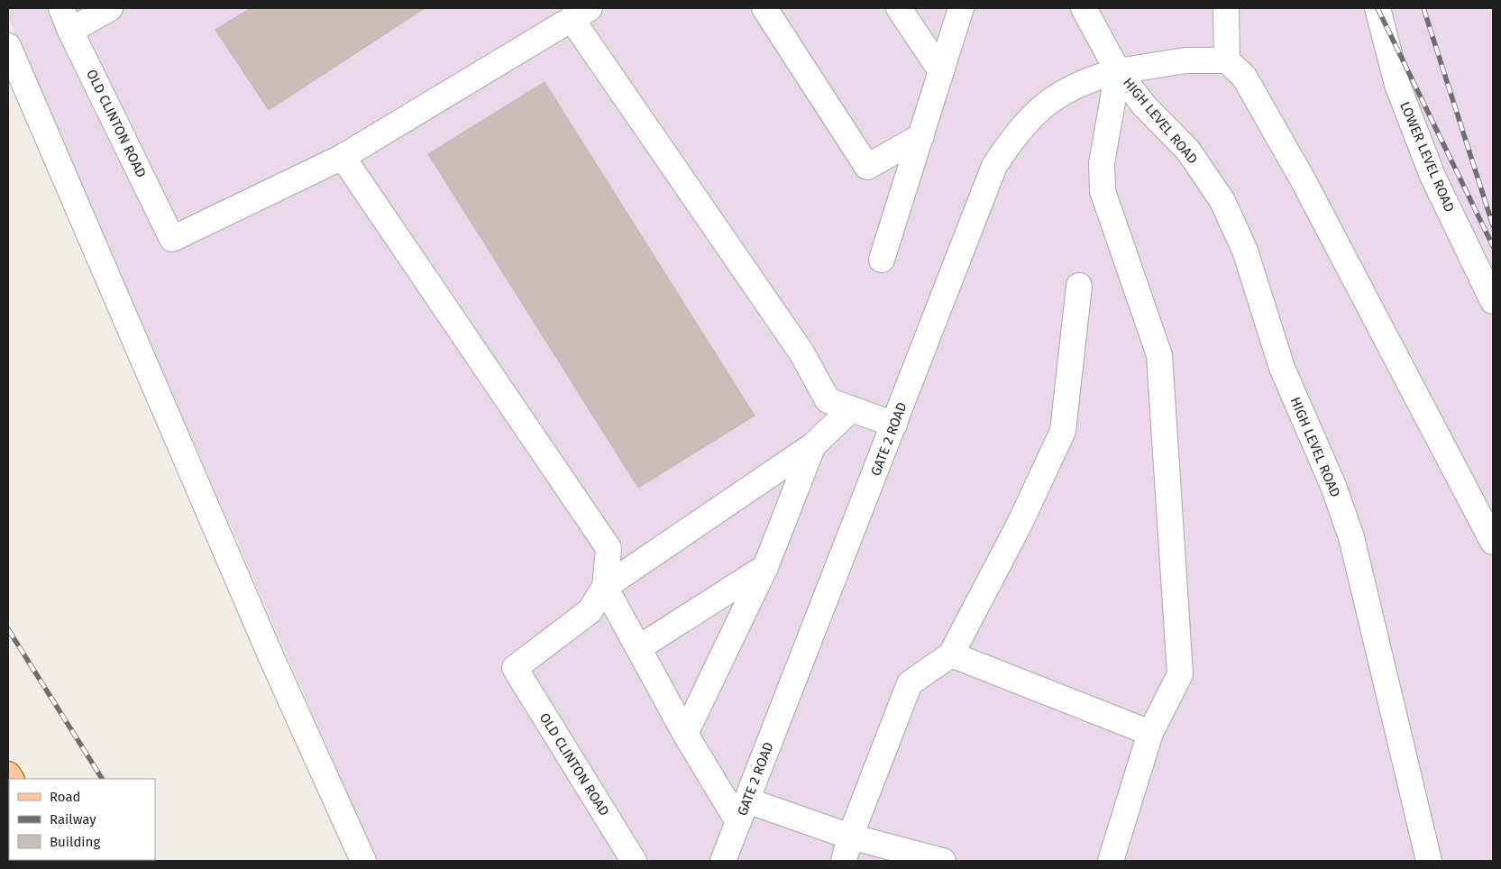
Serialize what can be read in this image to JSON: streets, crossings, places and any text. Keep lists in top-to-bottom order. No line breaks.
{"streets":{"lane":["HIGH LEVEL ROAD","OLD CLINTON ROAD","LOWER LEVEL ROAD","GATE 2 ROAD"]},"crossings":[["HIGH LEVEL ROAD","GATE 2 ROAD"]],"legend":["Road","Railway","Building"]}
